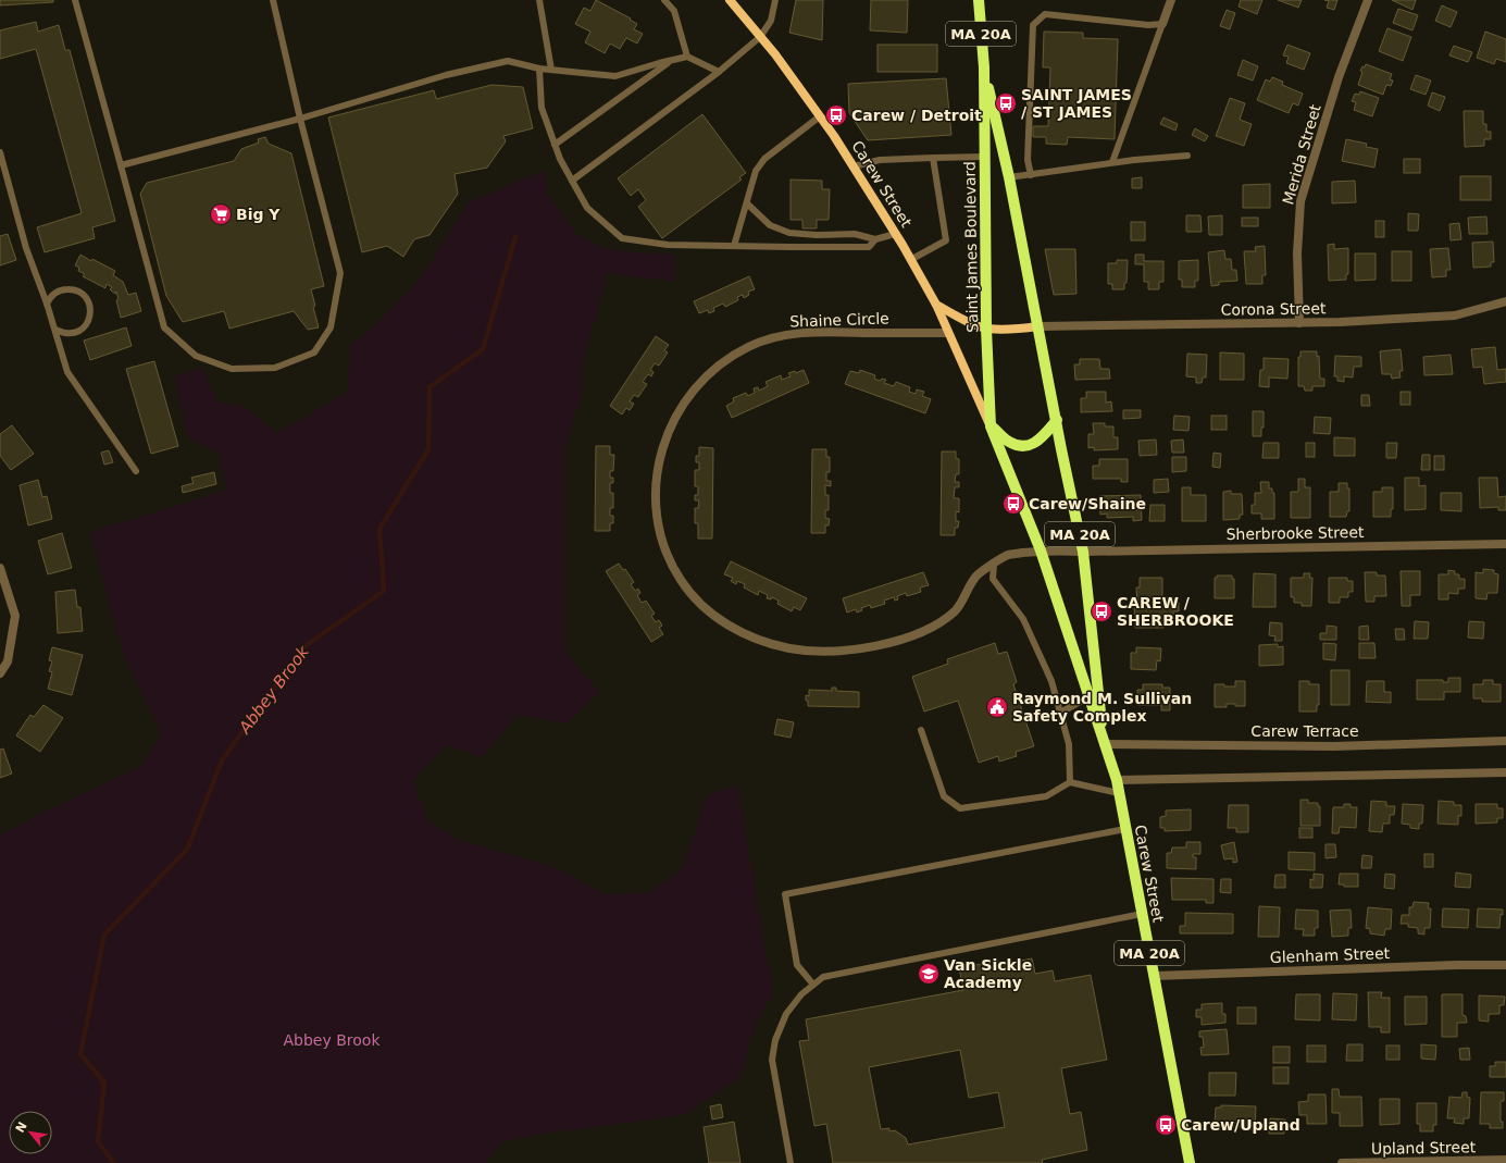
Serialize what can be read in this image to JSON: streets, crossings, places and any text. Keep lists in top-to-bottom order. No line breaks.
{"streets":{"main road":["MA 20A","Carew Street","Saint James Boulevard"],"street":["Merida Street","Corona Street","Shaine Circle","Sherbrooke Street","Carew Terrace","Glenham Street","Upland Street"]},"crossings":[["Merida Street","Corona Street"],["Carew Street","Saint James Boulevard"],["Carew Street","Corona Street"],["Carew Street","Shaine Circle"],["Carew Street","Sherbrooke Street"],["Carew Street","Carew Terrace"],["Carew Street","Glenham Street"],["Saint James Boulevard","Corona Street"]],"water":["Abbey Brook"],"parks":["Abbey Brook"],"places":{"bus stop":["SAINT JAMES / ST JAMES","Carew / Detroit","Carew/Shaine","CAREW / SHERBROOKE","Carew/Upland"],"supermarket":["Big Y"],"public building":["Raymond M. Sullivan Safety Complex"],"school or university":["Van Sickle Academy"]},"north":"top left"}
